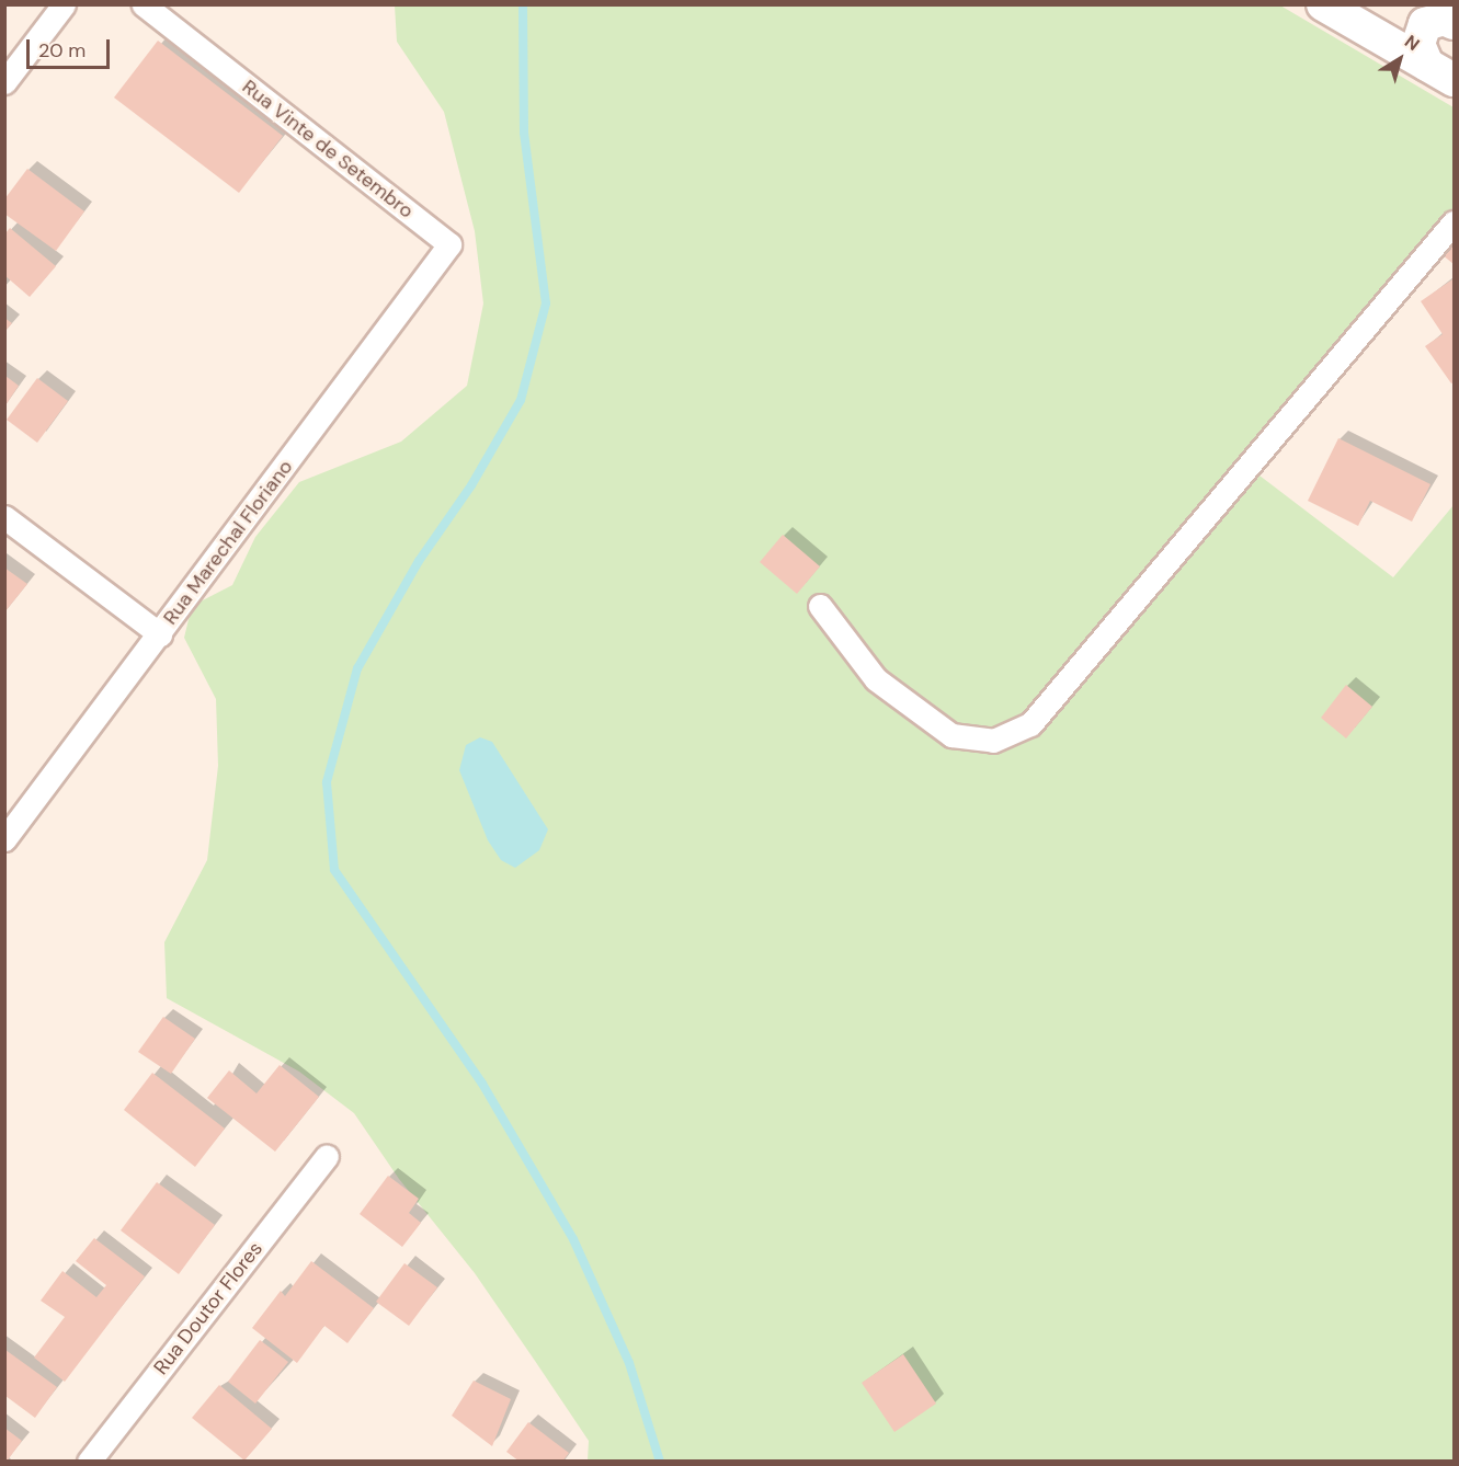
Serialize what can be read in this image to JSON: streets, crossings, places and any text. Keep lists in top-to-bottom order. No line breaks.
{"streets":{"street":["Rua Vinte de Setembro","Rua Marechal Floriano","Rua Doutor Flores"]},"crossings":[["Rua Vinte de Setembro","Rua Marechal Floriano"]],"scale_bar":"20 m","north":"top right"}
